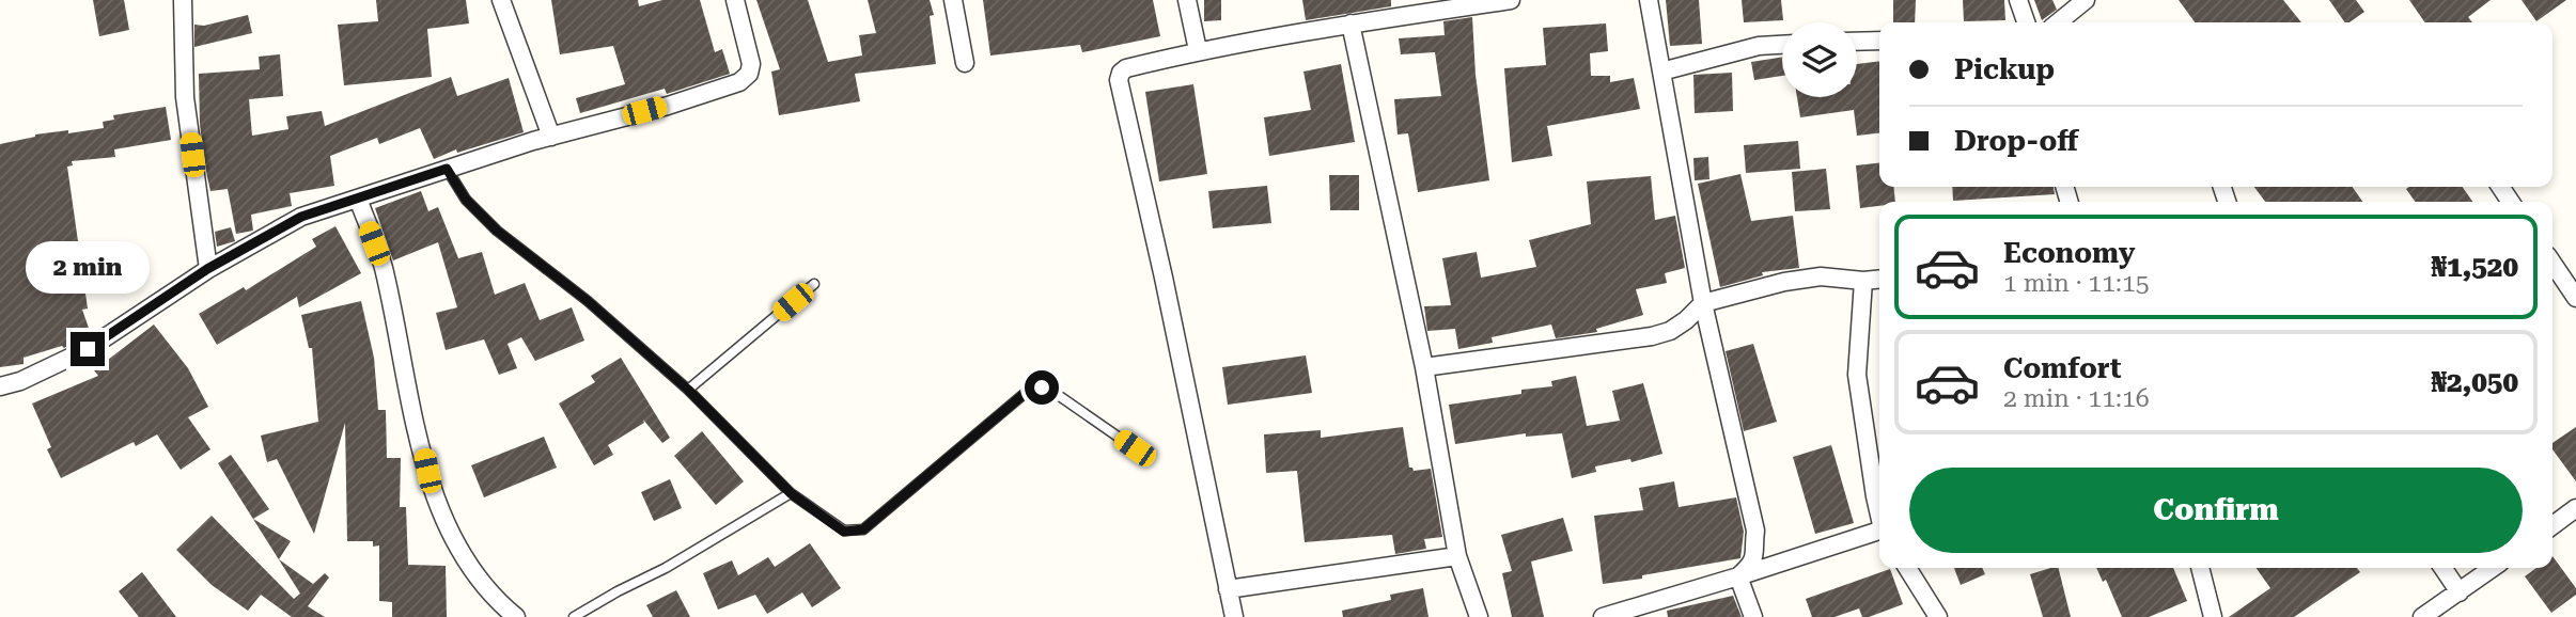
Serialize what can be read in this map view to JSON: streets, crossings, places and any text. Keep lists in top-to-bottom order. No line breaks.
{"page":{"banner":["Pickup","Drop-off"],"list":[{"name":"Economy","note":"1 min · 11:15","value":"₦1,520"},{"name":"Comfort","note":"2 min · 11:16","value":"₦2,050"}],"bubble":"2 min","buttons":"Confirm"}}
